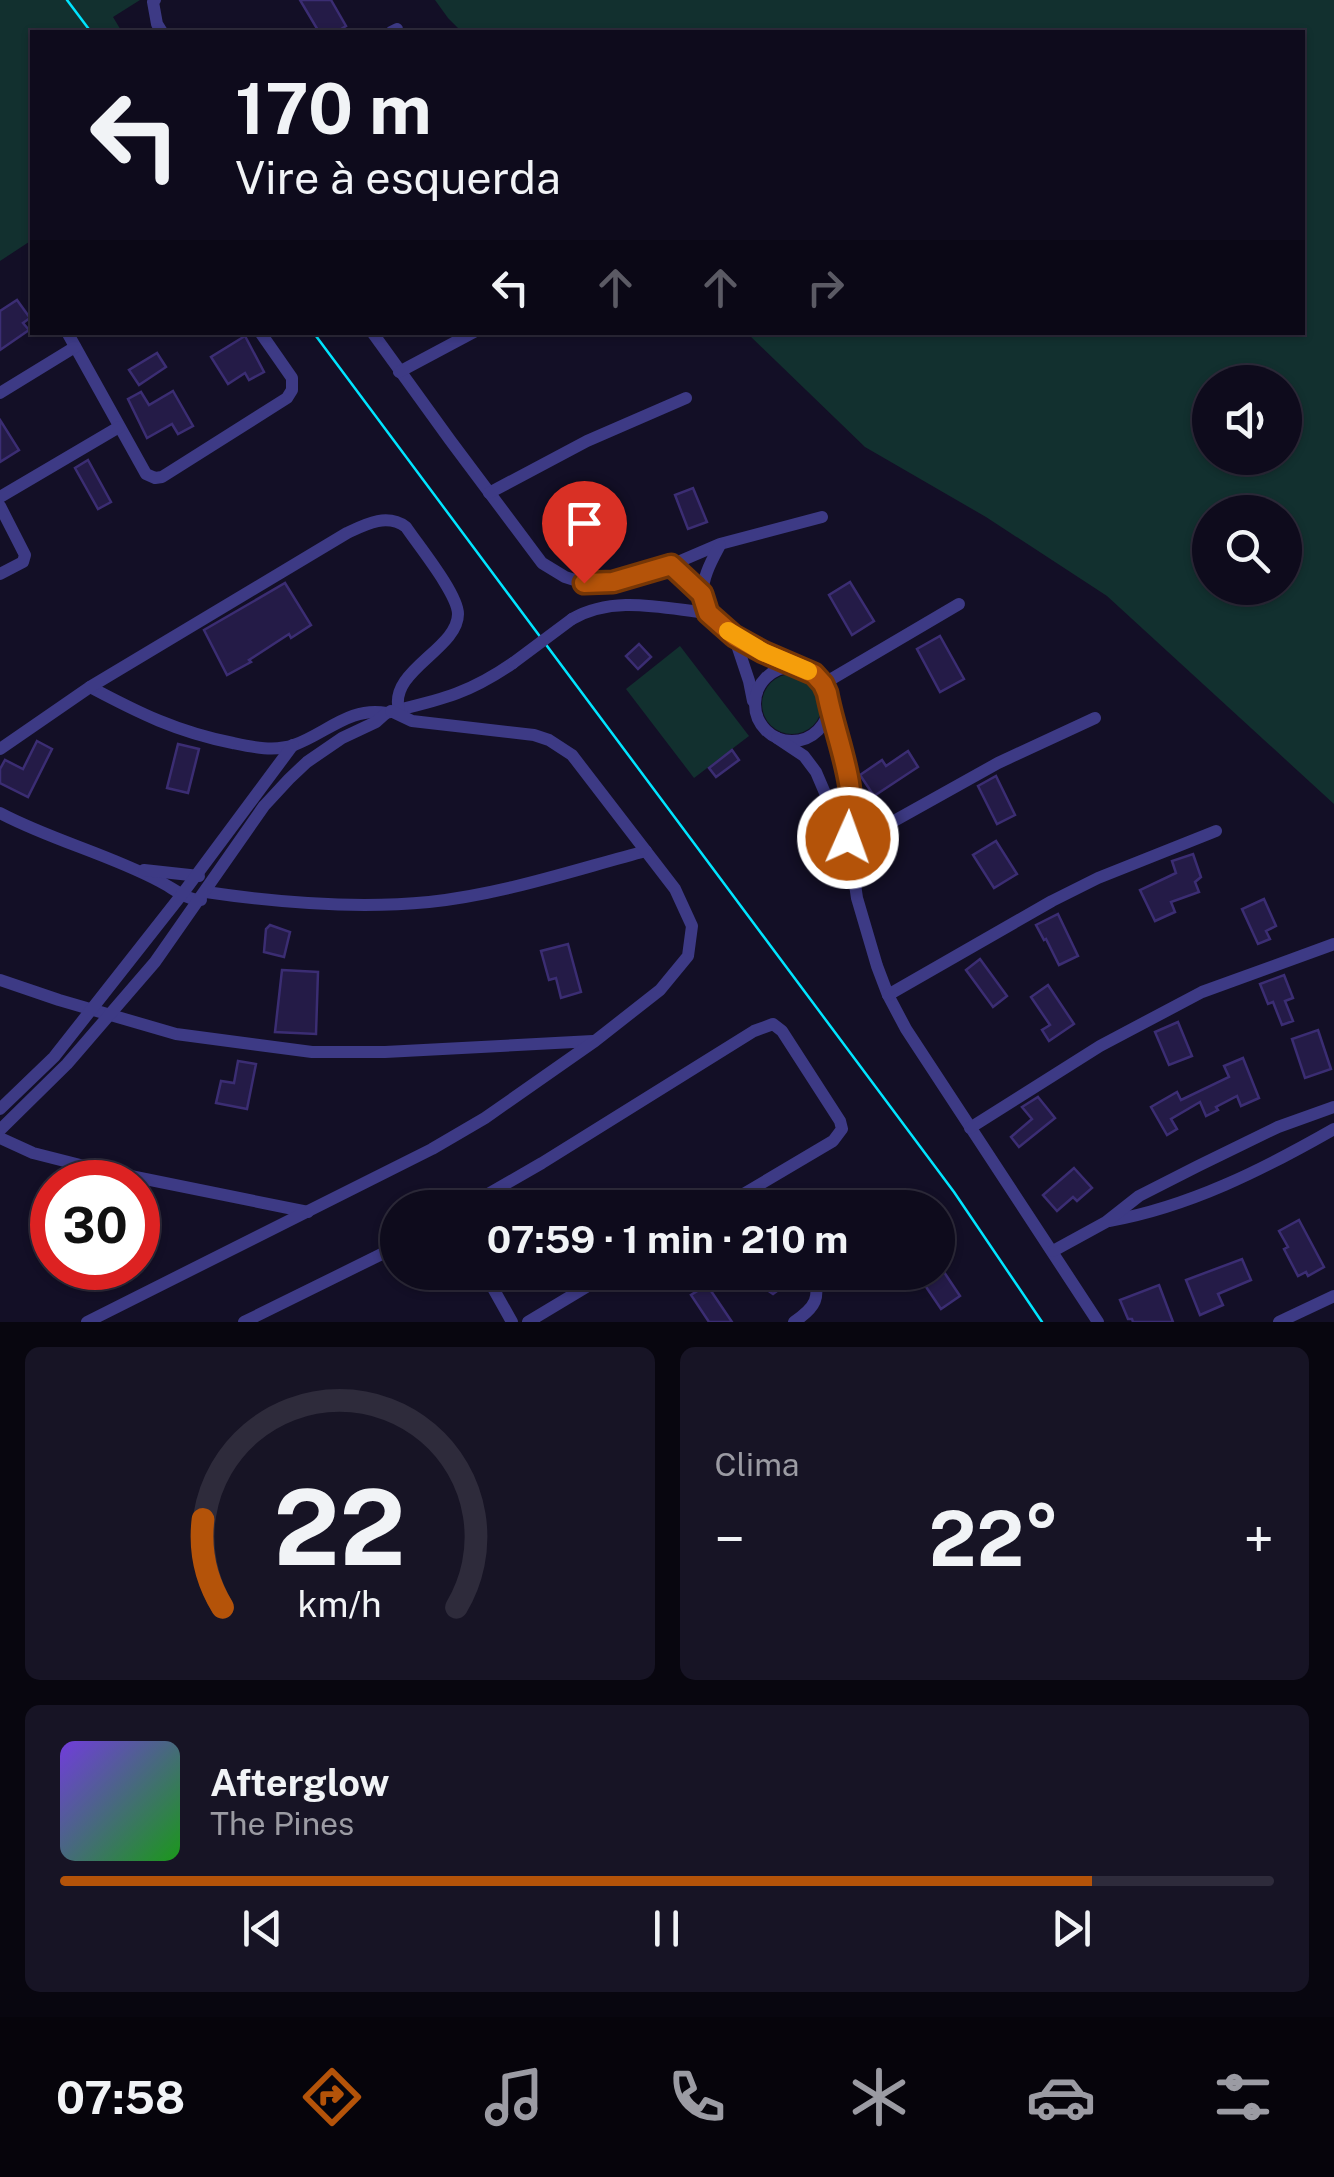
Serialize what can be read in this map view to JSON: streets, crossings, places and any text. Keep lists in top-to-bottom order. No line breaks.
{"page":{"turn":["170 m","Vire à esquerda"],"limit":"30","trip":"07:59 · 1 min · 210 m","tile":"Clima","heat":["−","22°","+"],"song":["Afterglow","The Pines"],"tabs":"07:58","gauge":["22","km/h"]}}
